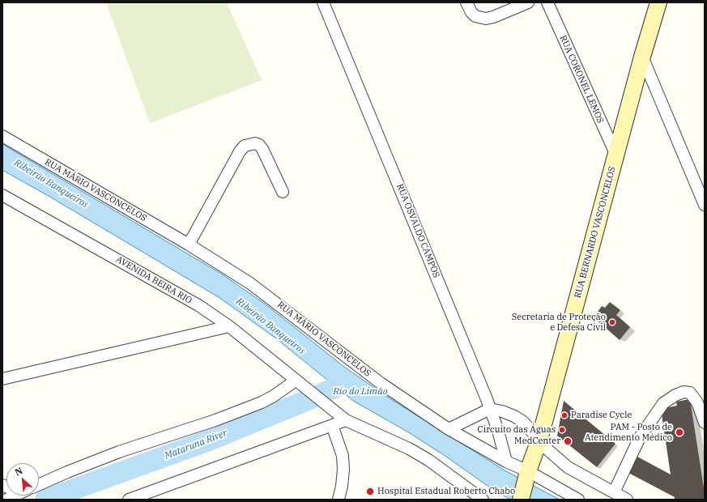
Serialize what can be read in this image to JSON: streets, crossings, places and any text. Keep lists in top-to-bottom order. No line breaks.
{"streets":{"main road":["RUA BERNARDO VASCONCELOS"],"street":["RUA CORONEL LEMOS","RUA MÁRIO VASCONCELOS","RUA OSVALDO CAMPOS","AVENIDA BEIRA RIO"]},"crossings":[["RUA CORONEL LEMOS","RUA BERNARDO VASCONCELOS"],["RUA MÁRIO VASCONCELOS","RUA OSVALDO CAMPOS"],["RUA MÁRIO VASCONCELOS","RUA BERNARDO VASCONCELOS"]],"water":["Ribeirão Banqueiros","Rio do Limão","Mataruna River"],"places":["Secretaria de Proteção e Defesa Civil","Paradise Cycle","Circuito das Águas","PAM - Posto de Atendimento Médico","MedCenter","Hospital Estadual Roberto Chabo"],"north":"top left"}
